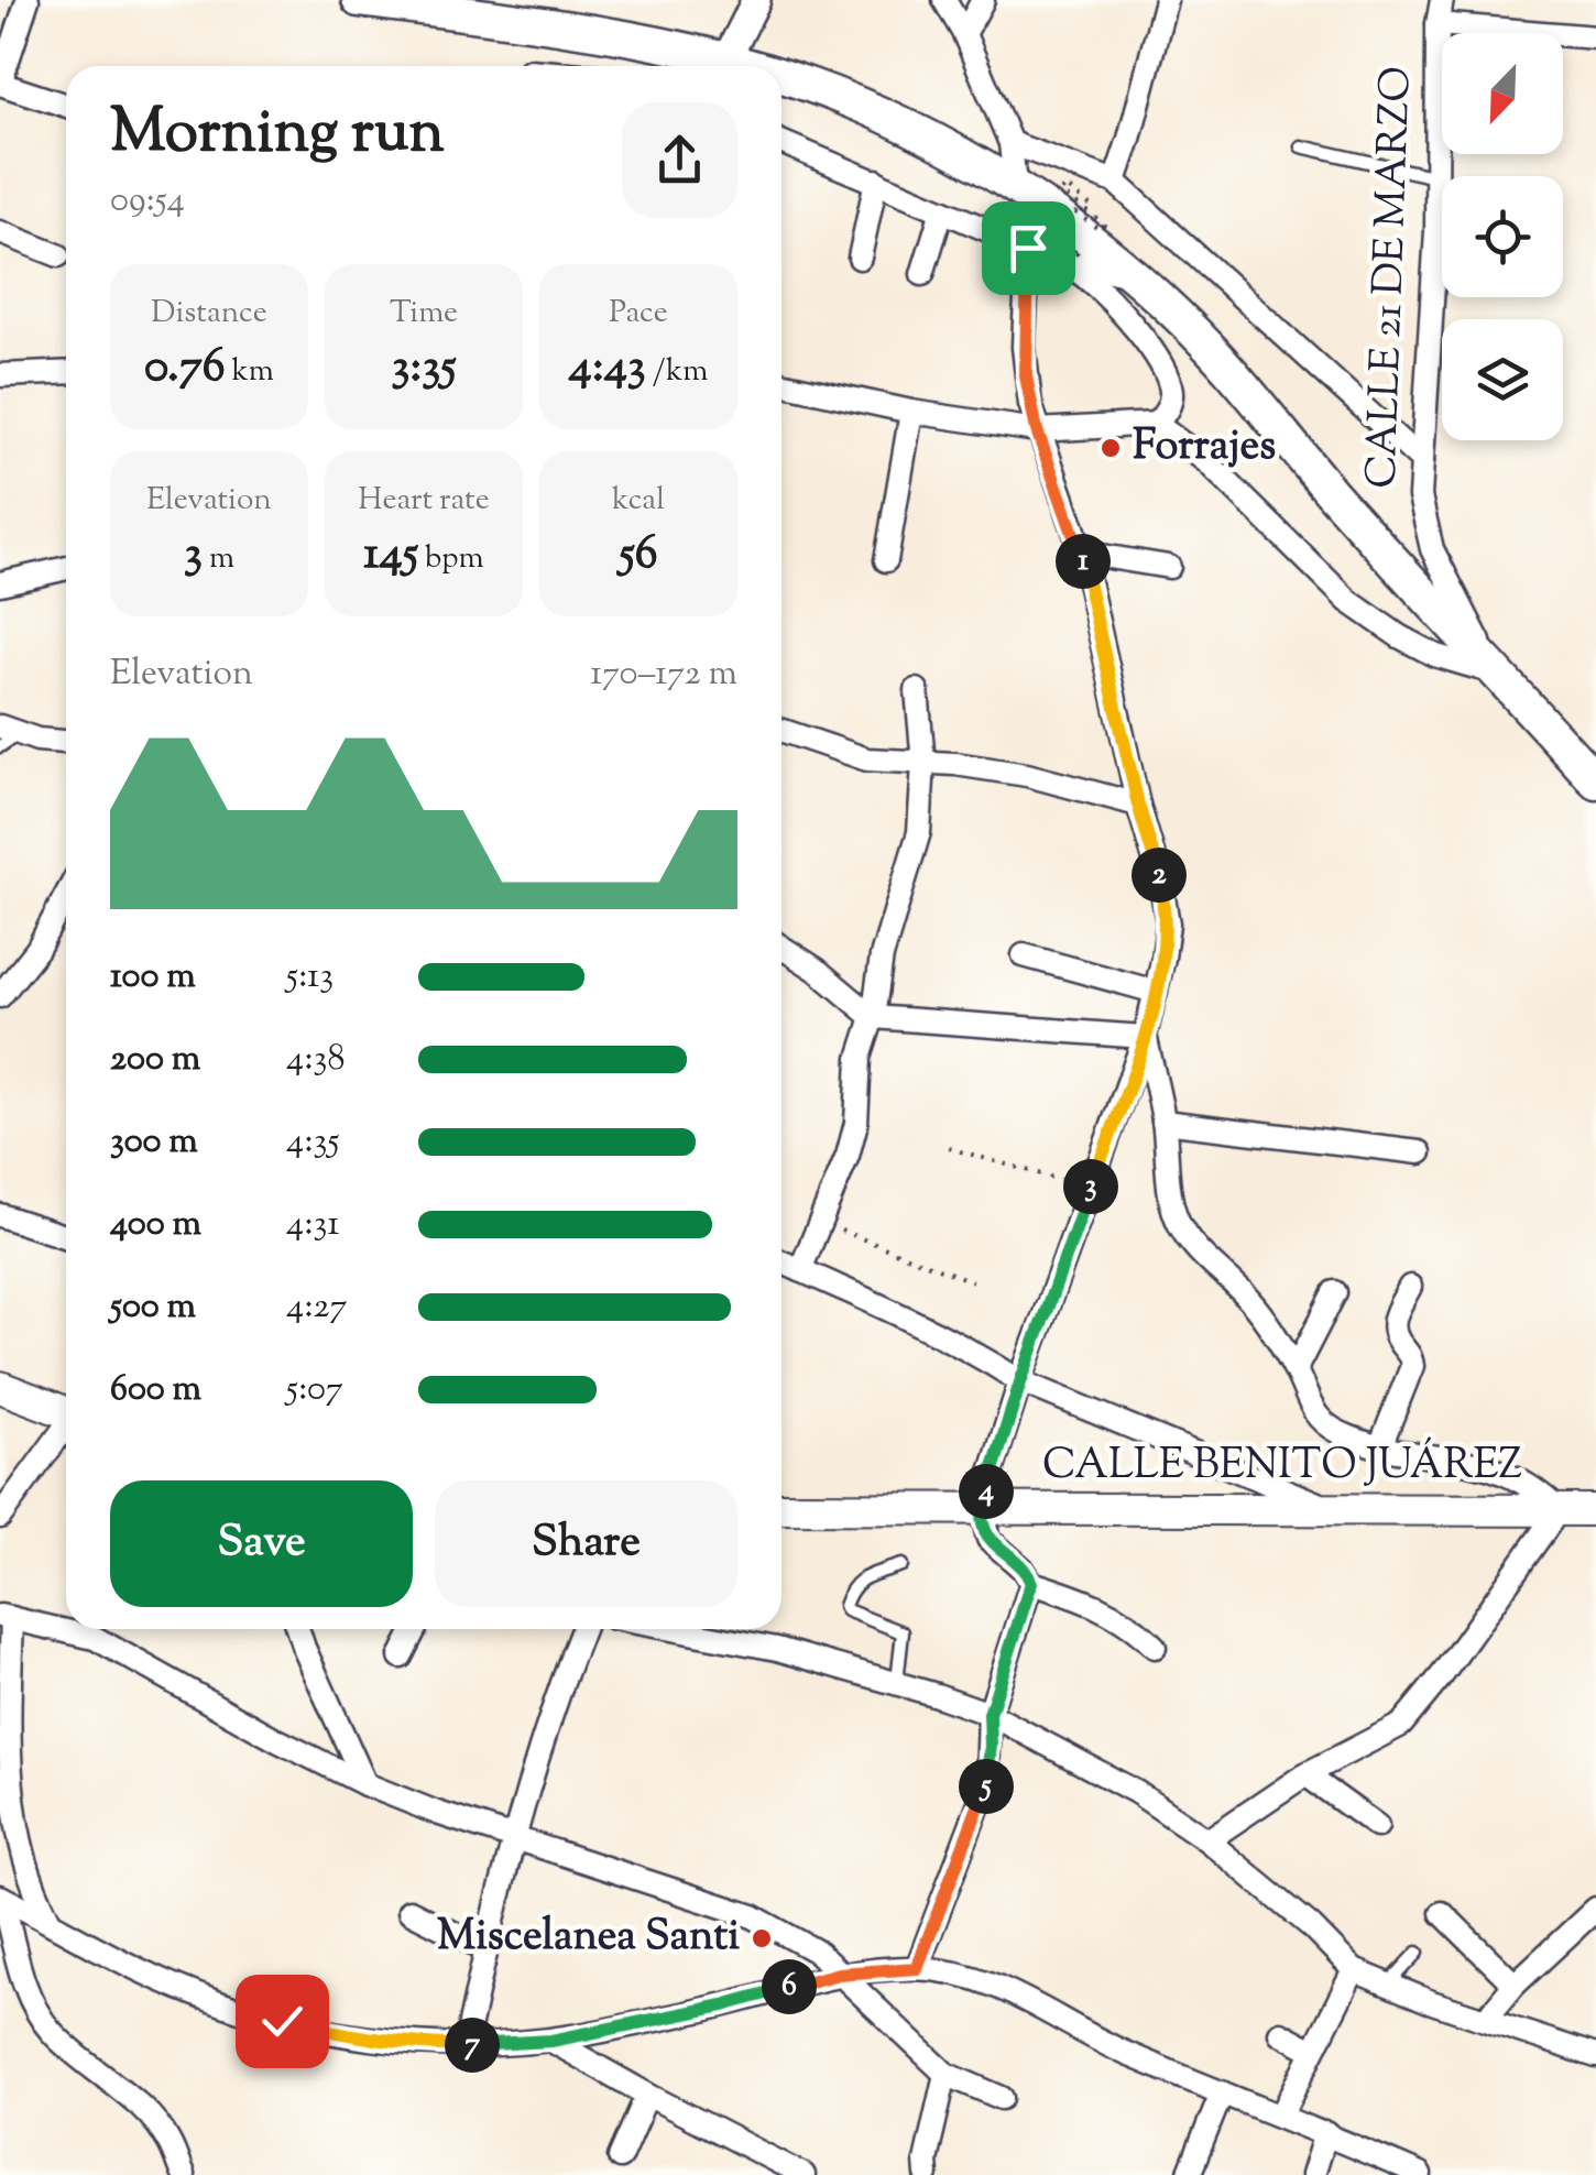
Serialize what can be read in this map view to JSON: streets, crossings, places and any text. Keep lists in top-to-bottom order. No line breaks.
{"streets":{"main road":["CALLE BENITO JUÁREZ"],"street":["CALLE 21 DE MARZO"]},"places":["Forrajes","Miscelanea Santi"],"north":"bottom left","page":{"heading":["Morning run","09:54"],"stats":[["Distance","0.76 km"],["Time","3:35"],["Pace","4:43 /km"],["Elevation","3 m"],["Heart rate","145 bpm"],["kcal","56"]],"pins":["1","2","3","4","5","6","7"],"chart":["Elevation","170–172 m"],"list":[{"name":"100 m","note":"5:13"},{"name":"200 m","note":"4:38"},{"name":"300 m","note":"4:35"},{"name":"400 m","note":"4:31"},{"name":"500 m","note":"4:27"},{"name":"600 m","note":"5:07"}],"buttons":["Save","Share"]}}
